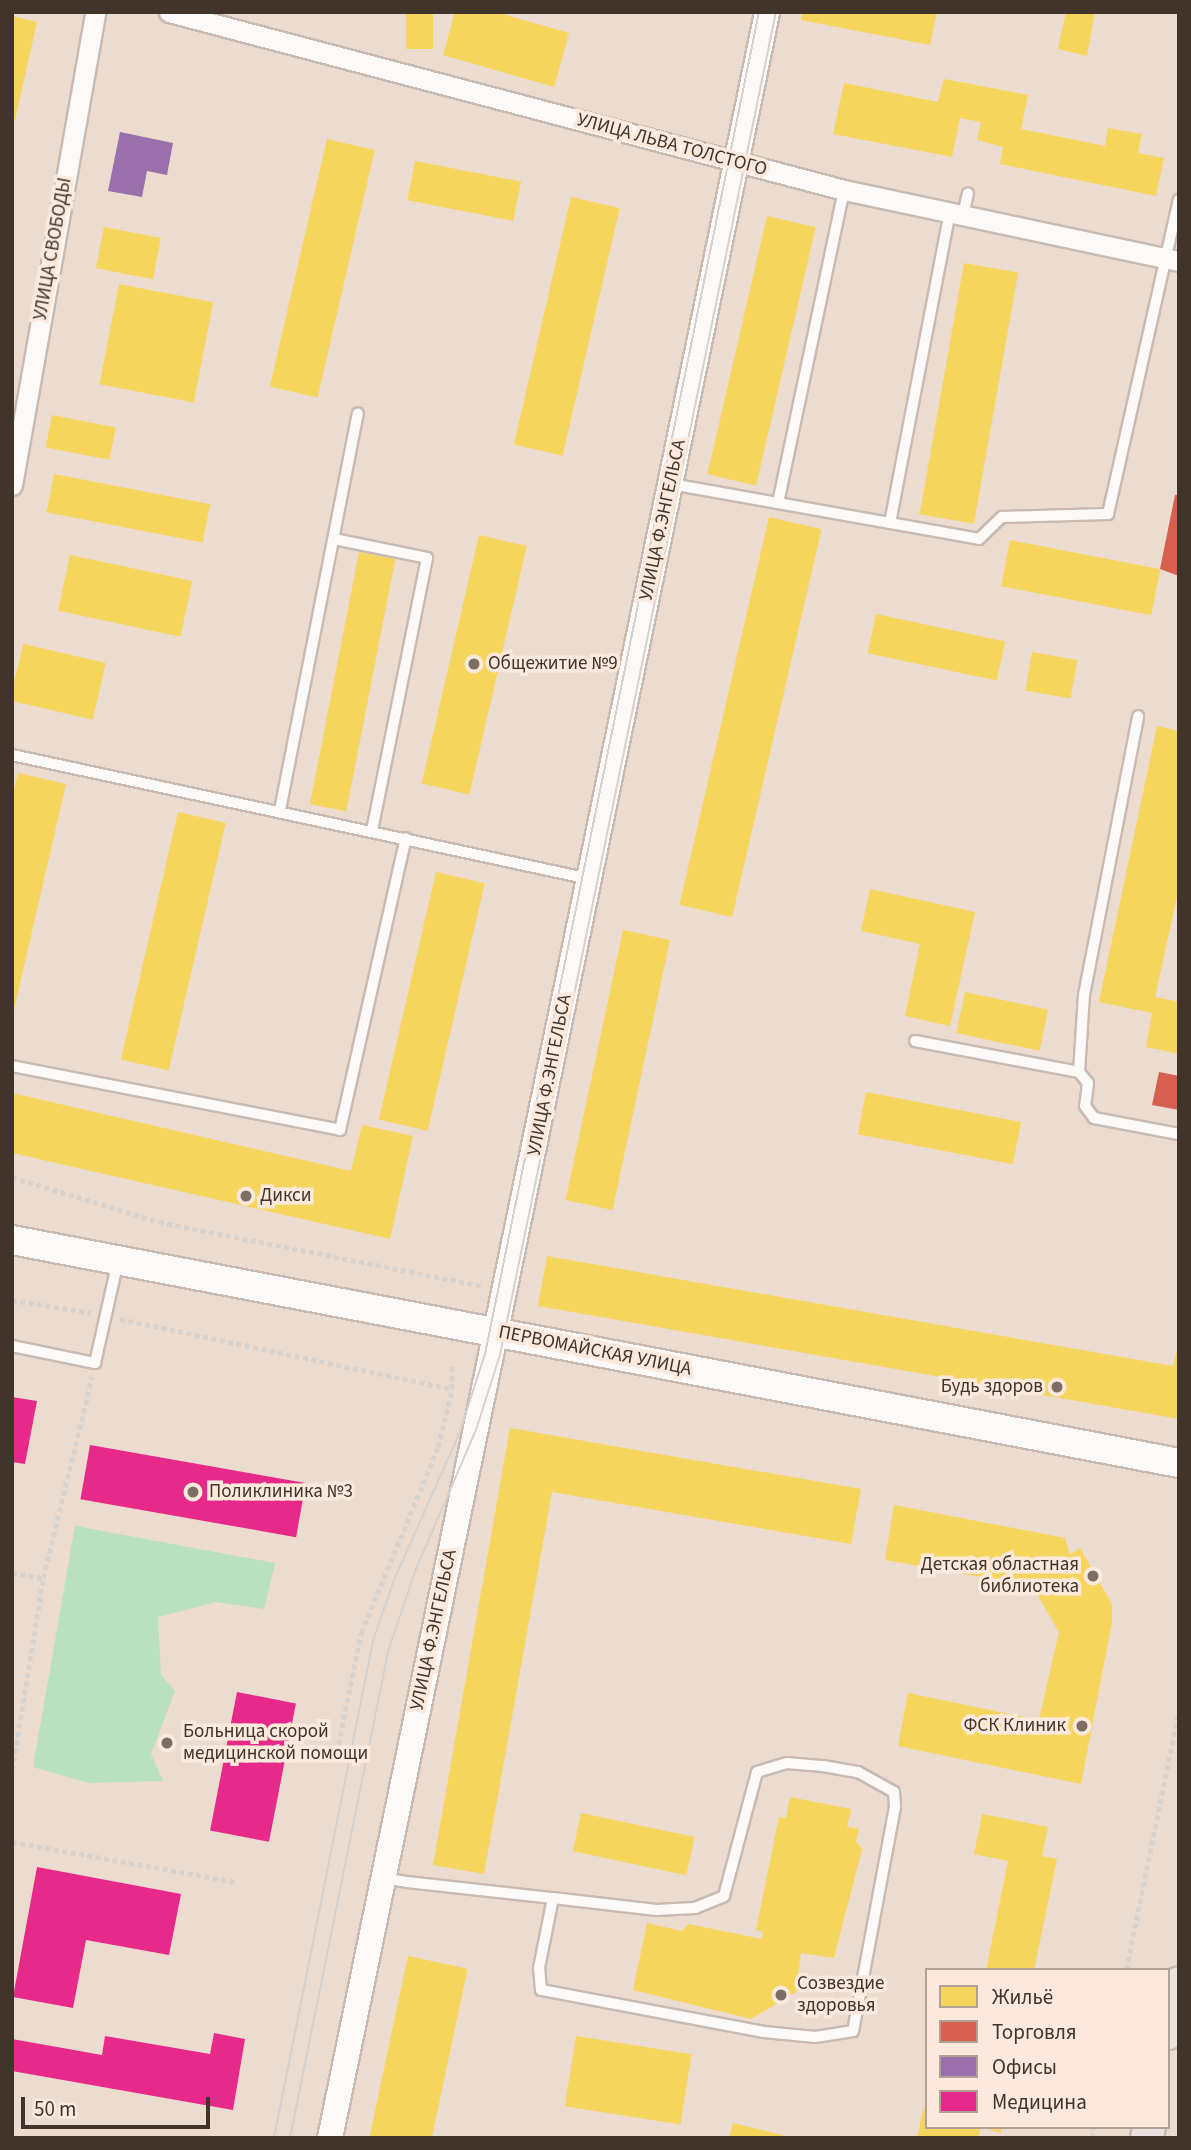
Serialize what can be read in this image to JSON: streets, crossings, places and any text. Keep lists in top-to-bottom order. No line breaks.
{"streets":{"main road":["ПЕРВОМАЙСКАЯ УЛИЦА"],"street":["УЛИЦА ЛЬВА ТОЛСТОГО","УЛИЦА СВОБОДЫ","УЛИЦА Ф.ЭНГЕЛЬСА"]},"crossings":[["УЛИЦА ЛЬВА ТОЛСТОГО","УЛИЦА Ф.ЭНГЕЛЬСА"],["УЛИЦА Ф.ЭНГЕЛЬСА","ПЕРВОМАЙСКАЯ УЛИЦА"]],"places":["Общежитие №9","Дикси","Будь здоров","Поликлиника №3","Детская областная библиотека","ФСК Клиник","Больница скорой медицинской помощи","Созвездие здоровья"],"legend":["Жильё","Торговля","Офисы","Медицина"],"scale_bar":"50 m"}
